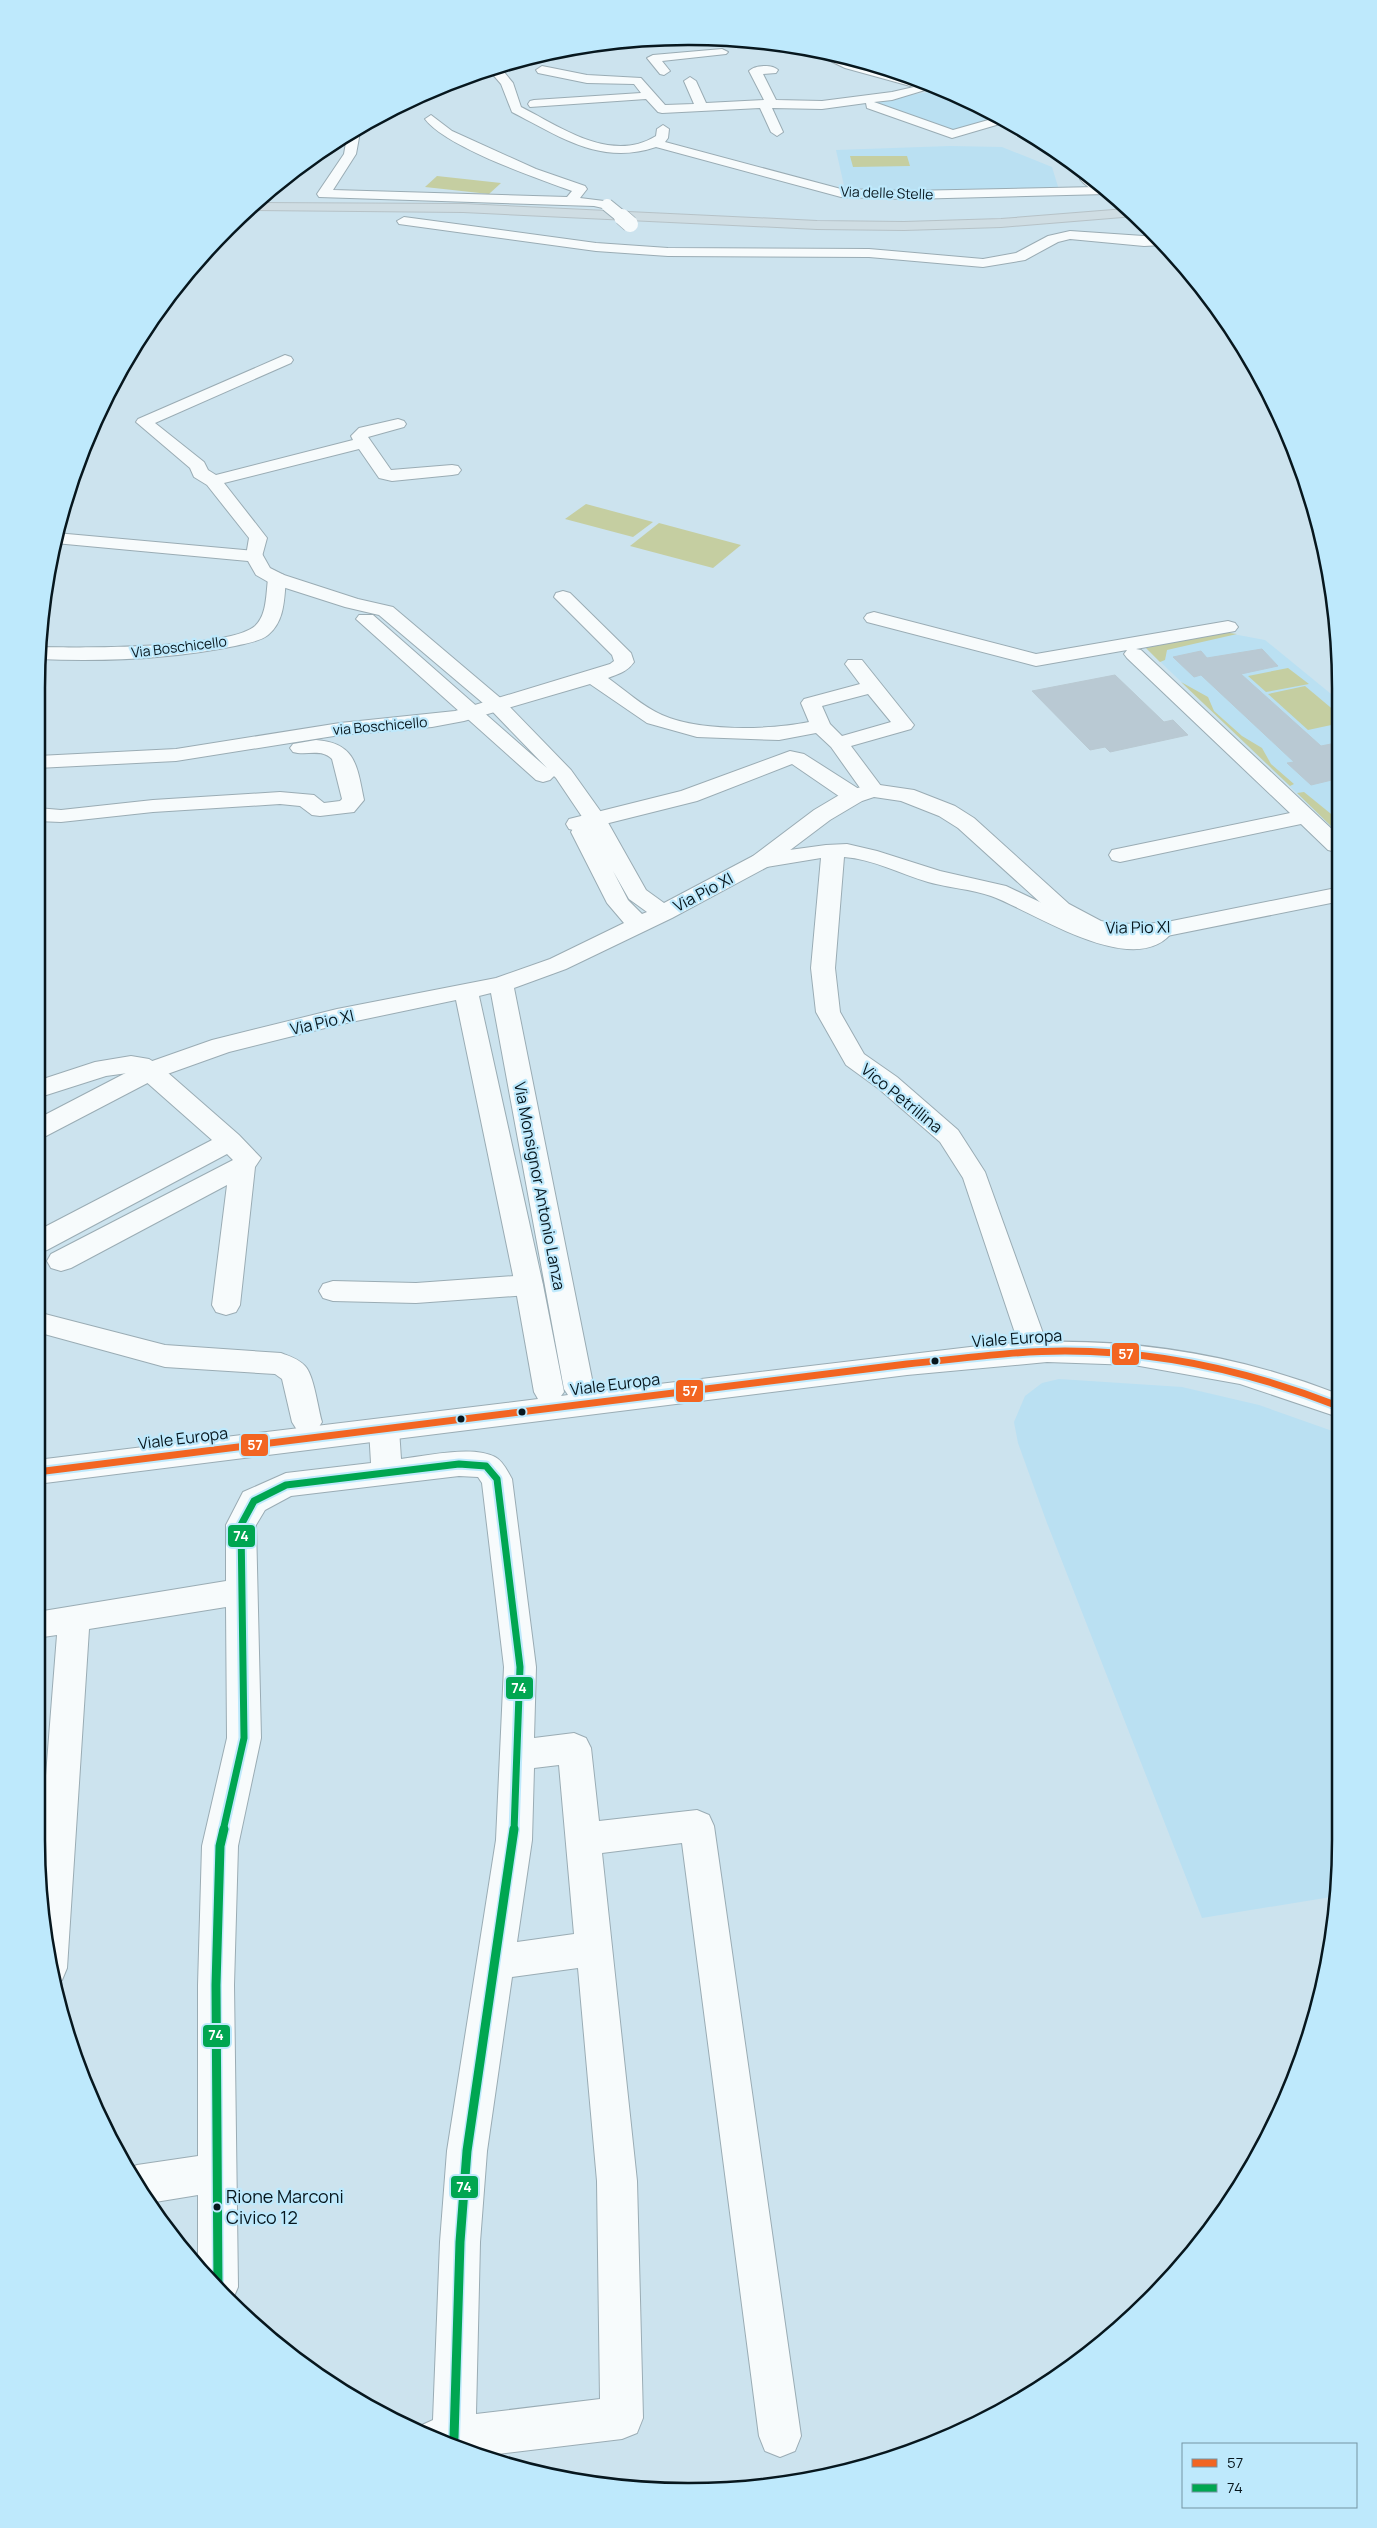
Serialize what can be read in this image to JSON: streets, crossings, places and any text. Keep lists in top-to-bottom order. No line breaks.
{"streets":{"street":["Via delle Stelle","Via Boschicello","via Boschicello","Via Pio XI","Vico Petrillina","Via Monsignor Antonio Lanza","Viale Europa"]},"crossings":[["Via Pio XI","Via Monsignor Antonio Lanza"],["Vico Petrillina","Viale Europa"],["Via Monsignor Antonio Lanza","Viale Europa"]],"places":["Rione Marconi Civico 12"],"lines":["transit line 57","transit line 74"],"legend":["57","74"]}
